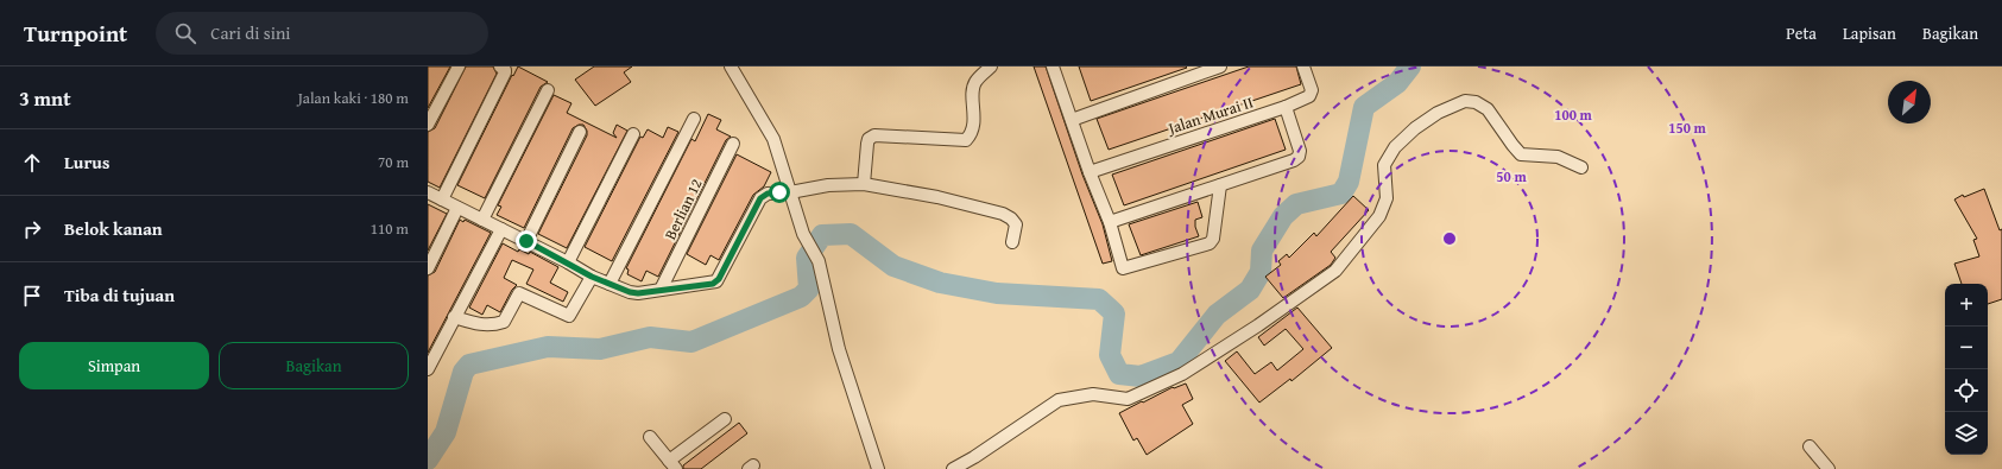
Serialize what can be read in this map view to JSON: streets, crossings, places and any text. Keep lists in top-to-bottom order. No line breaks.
{"streets":{"street":["Jalan Murai II","Berlian 12"]},"north":"top right","page":{"header":"Turnpoint","search":"Cari di sini","nav":["Peta","Lapisan","Bagikan"],"heading":["3 mnt","Jalan kaki · 180 m"],"list":[["Lurus","70 m"],["Belok kanan","110 m"],"Tiba di tujuan"],"map_buttons":["+","−"],"buttons":["Simpan","Bagikan"]},"rings":["100 m","150 m","50 m"]}
